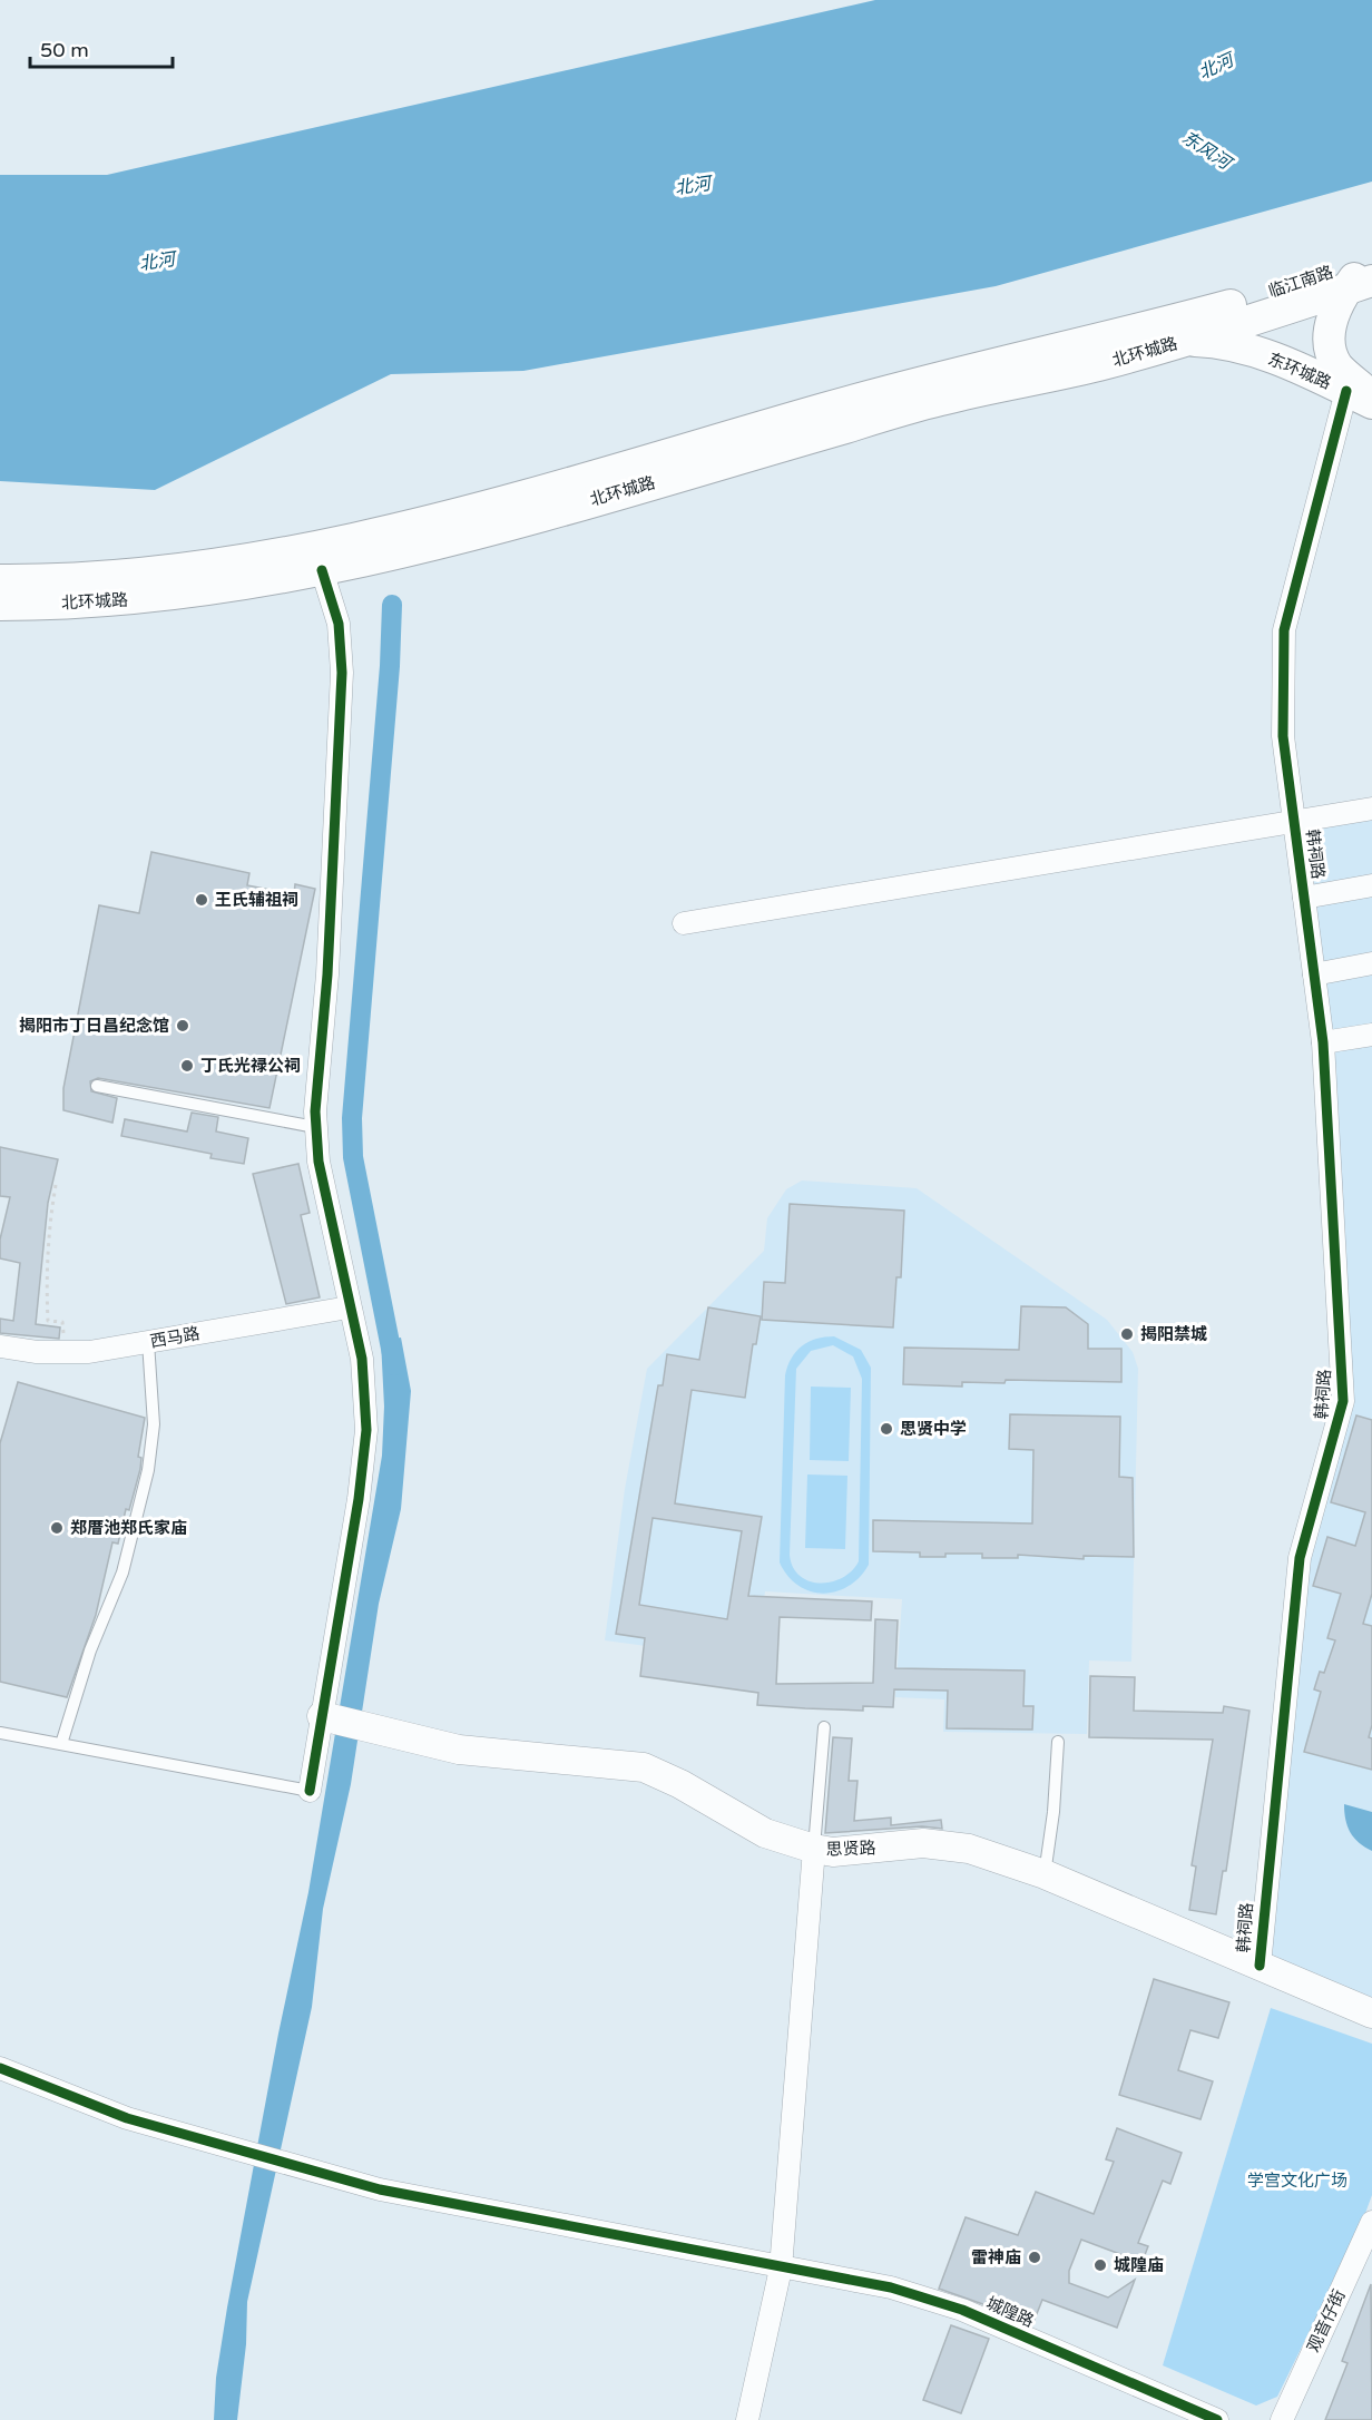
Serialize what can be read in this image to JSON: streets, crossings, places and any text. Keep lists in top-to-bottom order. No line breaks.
{"streets":{"main road":["临江南路","北环城路","东环城路"],"street":["韩祠路","西马路","思贤路","城隍路","观音仔街"]},"crossings":[["临江南路","北环城路"],["北环城路","东环城路"],["东环城路","韩祠路"],["韩祠路","思贤路"]],"water":["北河","东风河"],"parks":["学宫文化广场"],"places":["王氏辅祖祠","揭阳市丁日昌纪念馆","丁氏光禄公祠","揭阳禁城","思贤中学","郑厝池郑氏家庙","雷神庙","城隍庙"],"scale_bar":"50 m"}
